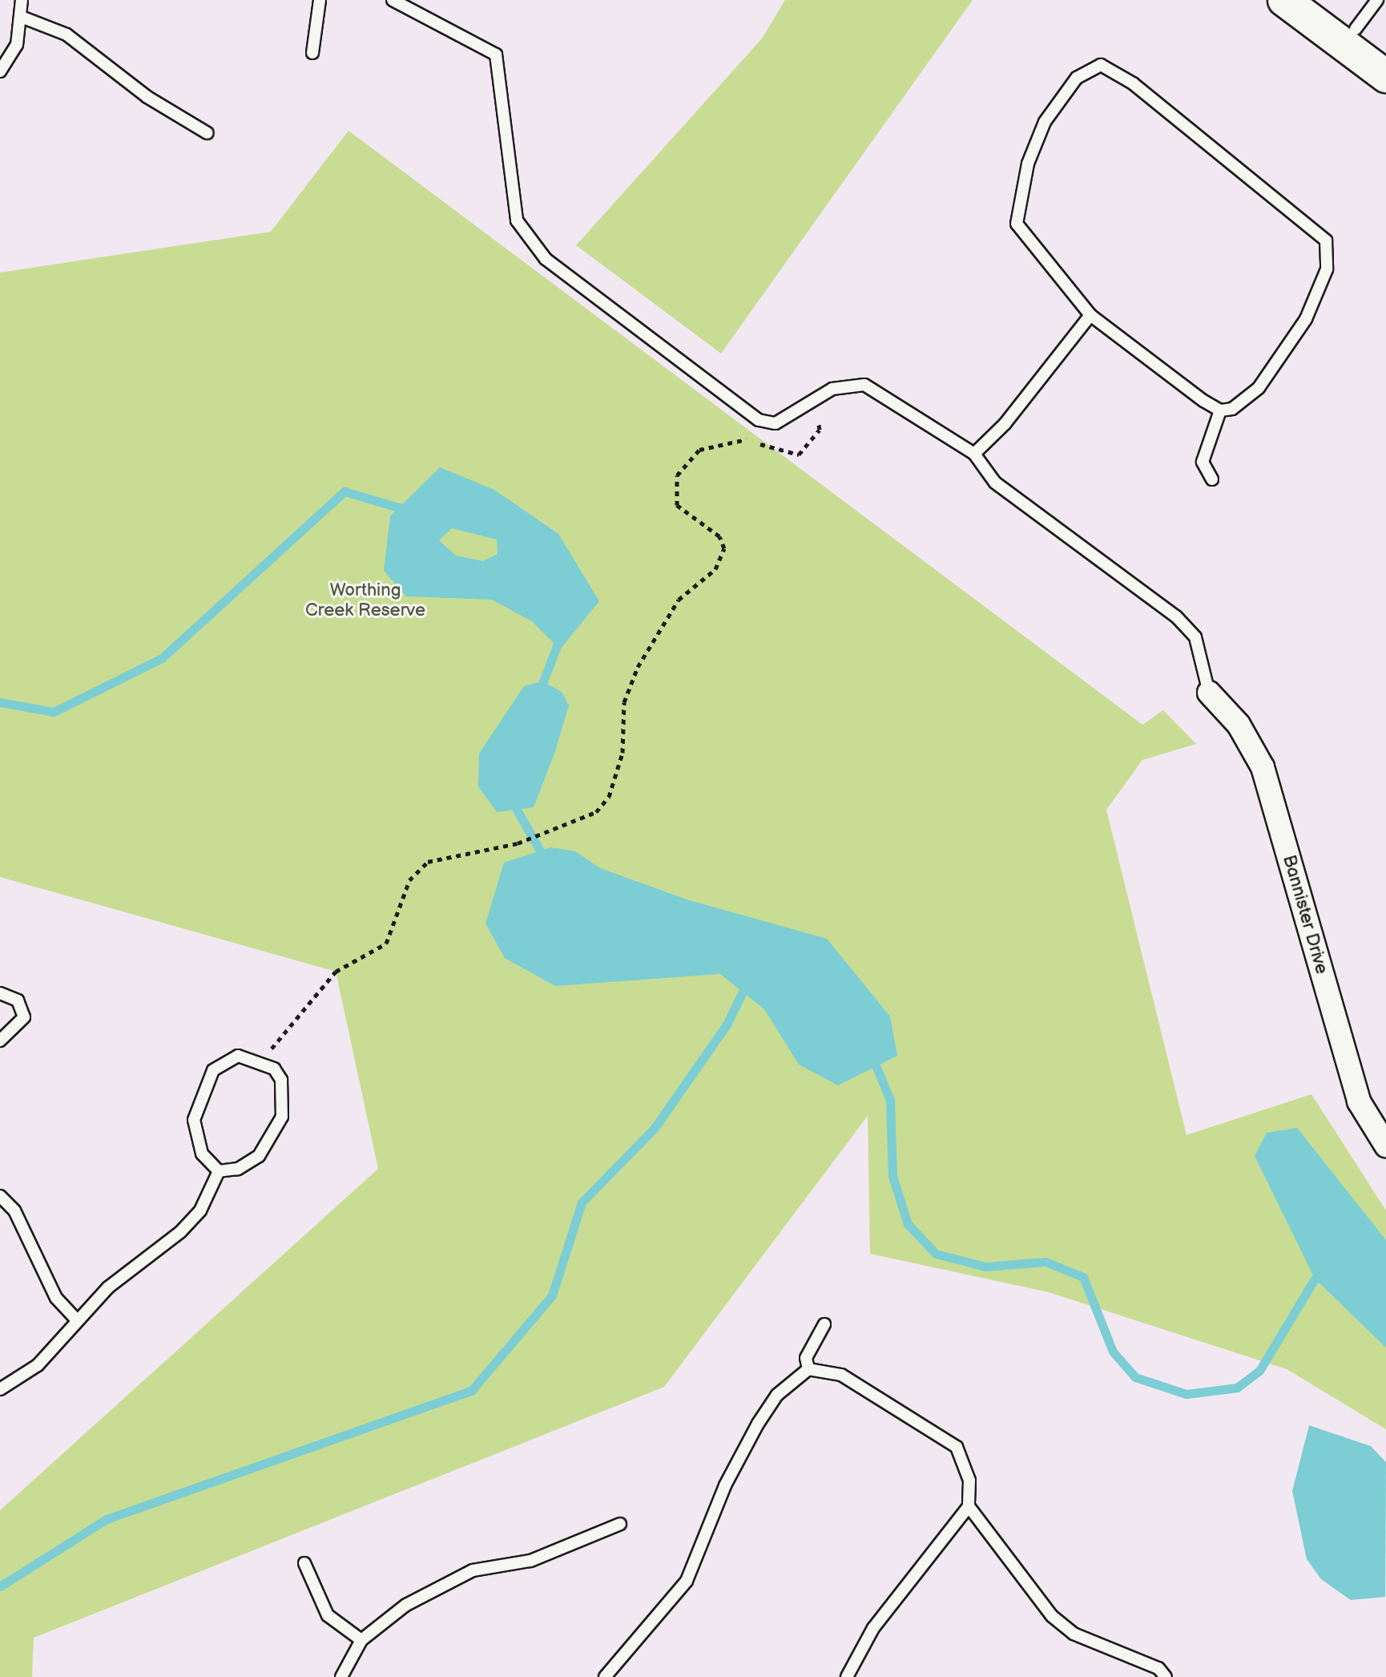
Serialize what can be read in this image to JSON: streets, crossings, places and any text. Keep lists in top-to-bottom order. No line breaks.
{"streets":{"street":["Bannister Drive"]},"parks":["Worthing Creek Reserve"]}
